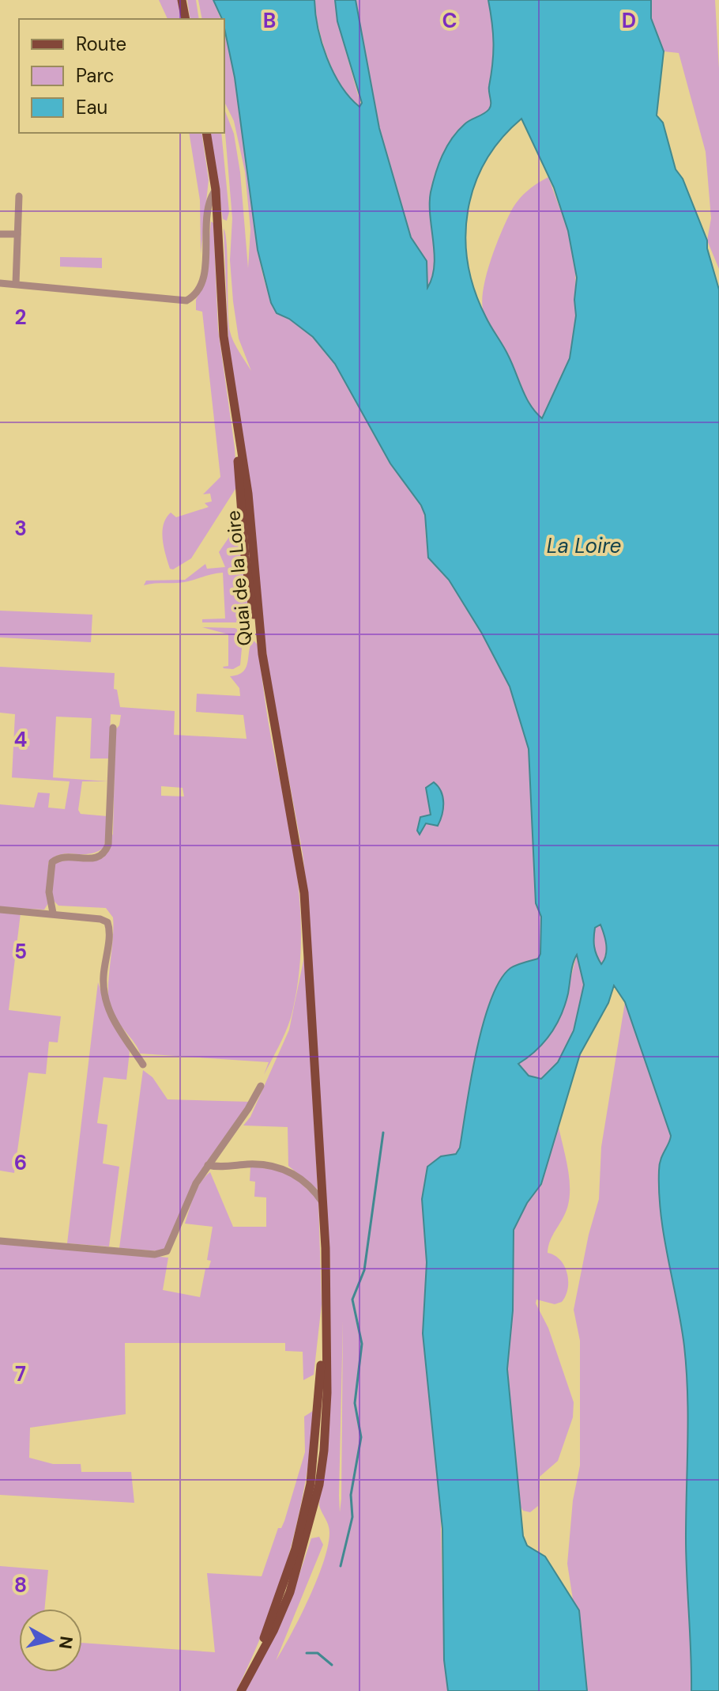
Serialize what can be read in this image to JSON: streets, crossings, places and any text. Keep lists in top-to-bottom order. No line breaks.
{"streets":{"main road":["Quai de la Loire"]},"water":["La Loire"],"legend":["Route","Parc","Eau"],"north":"right","grid":{"columns":["B","C","D"],"rows":["2","3","4","5","6","7","8"]}}
